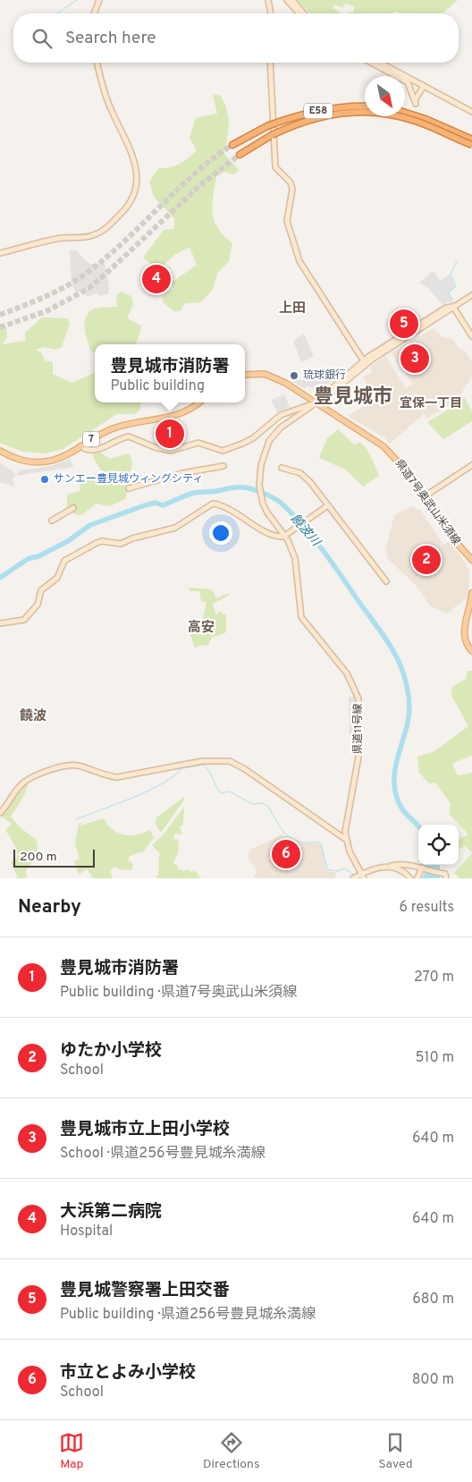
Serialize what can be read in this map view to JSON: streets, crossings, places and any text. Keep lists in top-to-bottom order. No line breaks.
{"streets":{"highway":["E58"],"main road":["7","県道7号奥武山米須線"],"street":["県道11号線"]},"crossings":[["県道7号奥武山米須線","県道11号線"]],"districts":["上田","豊見城市","宜保一丁目","高安","饒波"],"water":["饒波川"],"places":["琉球銀行","サンエー豊見城ウィングシティ"],"scale_bar":"200 m","north":"bottom right","page":{"search":"Search here","pins":["4","5","3","1","2","6"],"popup":["豊見城市消防署","Public building"],"scale":"200 m","heading":["Nearby","6 results"],"list":[{"mark":"1","name":"豊見城市消防署","note":"Public building · 県道7号奥武山米須線","value":"270 m"},{"mark":"2","name":"ゆたか小学校","note":"School","value":"510 m"},{"mark":"3","name":"豊見城市立上田小学校","note":"School · 県道256号豊見城糸満線","value":"640 m"},{"mark":"4","name":"大浜第二病院","note":"Hospital","value":"640 m"},{"mark":"5","name":"豊見城警察署上田交番","note":"Public building · 県道256号豊見城糸満線","value":"680 m"},{"mark":"6","name":"市立とよみ小学校","note":"School","value":"800 m"}],"nav":["Map","Directions","Saved"]}}
